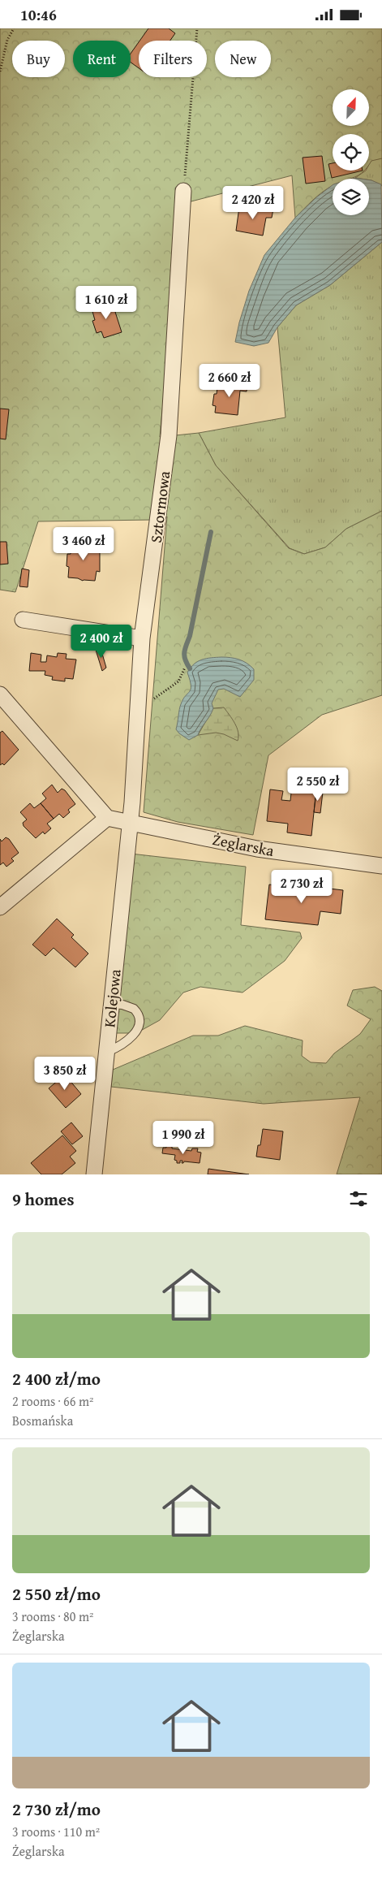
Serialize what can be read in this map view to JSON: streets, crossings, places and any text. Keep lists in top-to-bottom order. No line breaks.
{"streets":{"street":["Sztormowa","Żeglarska","Kolejowa"]},"crossings":[["Sztormowa","Żeglarska"],["Sztormowa","Kolejowa"],["Żeglarska","Kolejowa"]],"north":"top right","page":{"status":"10:46","chip":["Buy","Rent","Filters","New"],"price":["2 420 zł","1 610 zł","2 660 zł","3 460 zł","2 400 zł","2 550 zł","2 730 zł","3 850 zł","1 990 zł"],"heading":"9 homes","list":[{"name":"2 400 zł/mo","note":"2 rooms · 66 m² · Bosmańska"},{"name":"2 550 zł/mo","note":"3 rooms · 80 m² · Żeglarska"},{"name":"2 730 zł/mo","note":"3 rooms · 110 m² · Żeglarska"}]}}
